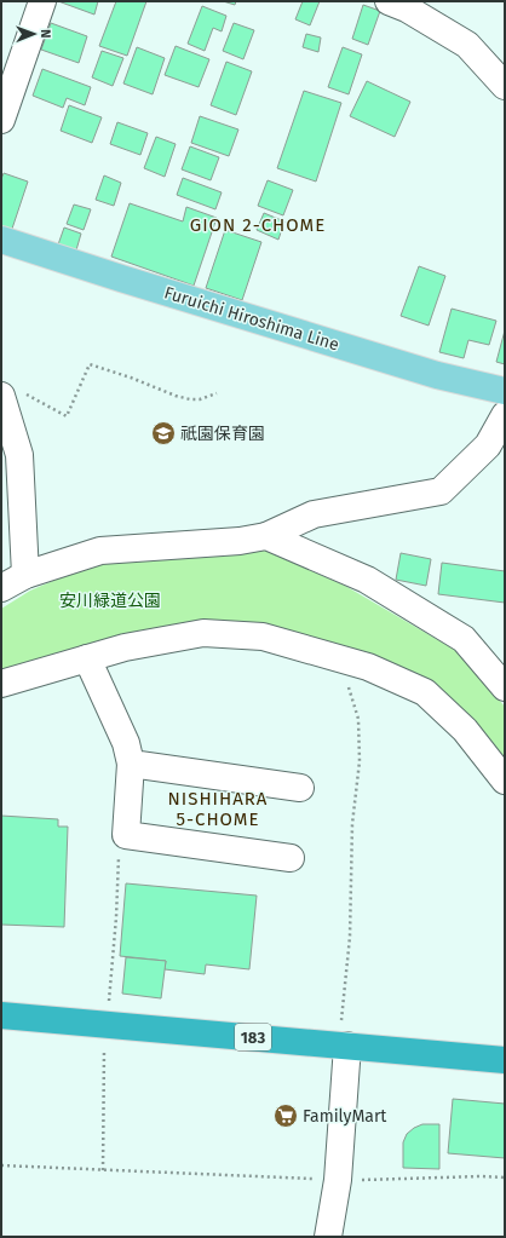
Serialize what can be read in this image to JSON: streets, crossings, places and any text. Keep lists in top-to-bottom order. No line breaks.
{"streets":{"highway":["183"],"main road":["Furuichi Hiroshima Line"]},"districts":["GION 2-CHOME","NISHIHARA 5-CHOME"],"parks":["安川緑道公園"],"places":{"school or university":["祇園保育園"],"supermarket":["FamilyMart"]},"north":"right"}
